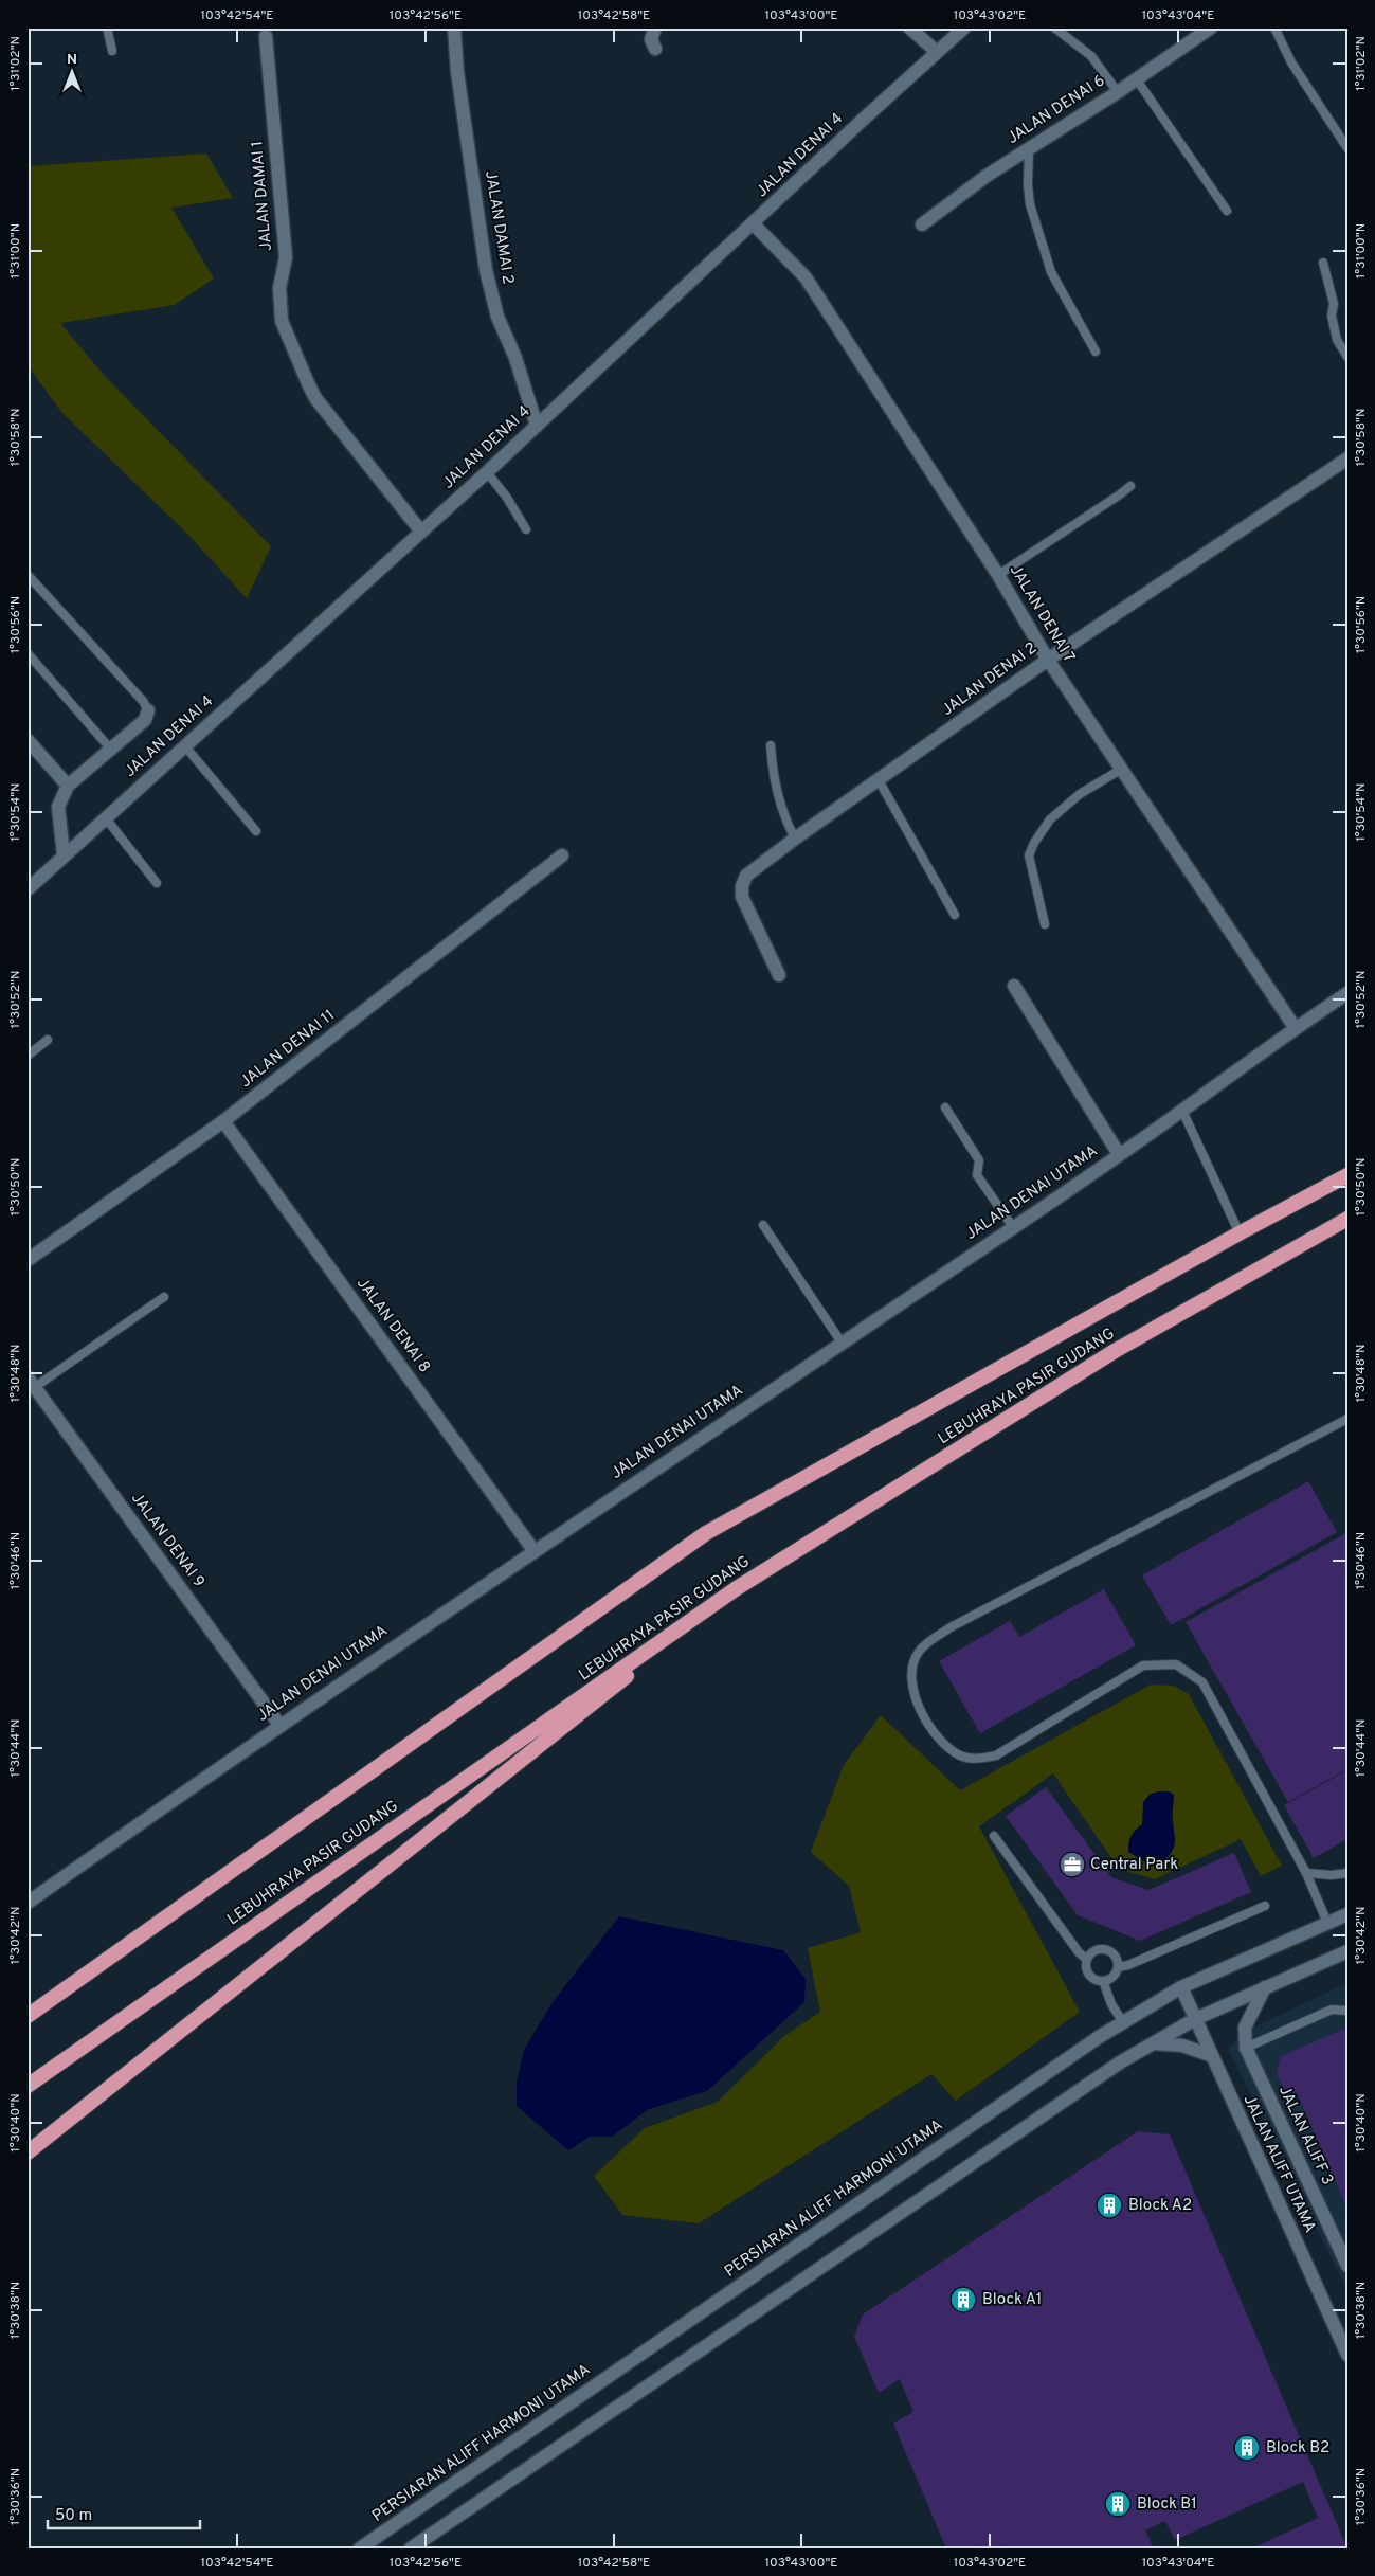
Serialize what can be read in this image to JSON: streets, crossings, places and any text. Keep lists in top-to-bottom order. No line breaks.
{"streets":{"highway":["LEBUHRAYA PASIR GUDANG"],"street":["JALAN DENAI 6","JALAN DENAI 4","JALAN DAMAI 1","JALAN DAMAI 2","JALAN DENAI 7","JALAN DENAI 2","JALAN DENAI 11","JALAN DENAI UTAMA","JALAN DENAI 8","JALAN DENAI 9","JALAN ALIFF 3","JALAN ALIFF UTAMA","PERSIARAN ALIFF HARMONI UTAMA"]},"crossings":[["JALAN DENAI 4","JALAN DAMAI 1"],["JALAN DENAI 4","JALAN DAMAI 2"],["JALAN DENAI 4","JALAN DENAI 7"],["JALAN DENAI 7","JALAN DENAI 2"],["JALAN DENAI 7","JALAN DENAI UTAMA"],["JALAN DENAI 11","JALAN DENAI 8"],["JALAN DENAI UTAMA","JALAN DENAI 8"],["JALAN DENAI UTAMA","JALAN DENAI 9"],["JALAN ALIFF UTAMA","PERSIARAN ALIFF HARMONI UTAMA"]],"places":{"office":["Central Park"],"building":["Block A2","Block A1","Block B2","Block B1"]},"scale_bar":"50 m","north":"top","coordinates":["103°42'54\"E","103°42'56\"E","103°42'58\"E","103°43'00\"E","103°43'02\"E","103°43'04\"E","1°31'02\"N","1°31'00\"N","1°30'58\"N","1°30'56\"N","1°30'54\"N","1°30'52\"N","1°30'50\"N","1°30'48\"N","1°30'46\"N","1°30'44\"N","1°30'42\"N","1°30'40\"N","1°30'38\"N","1°30'36\"N"]}
